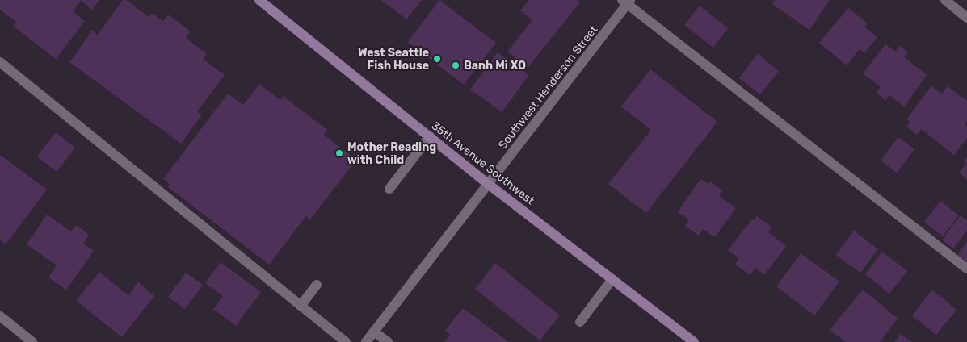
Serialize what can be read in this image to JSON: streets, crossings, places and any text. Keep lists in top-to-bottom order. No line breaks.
{"streets":{"main road":["35th Avenue Southwest"],"street":["Southwest Henderson Street"]},"crossings":[["Southwest Henderson Street","35th Avenue Southwest"]],"places":["West Seattle Fish House","Banh Mi XO","Mother Reading with Child"]}
